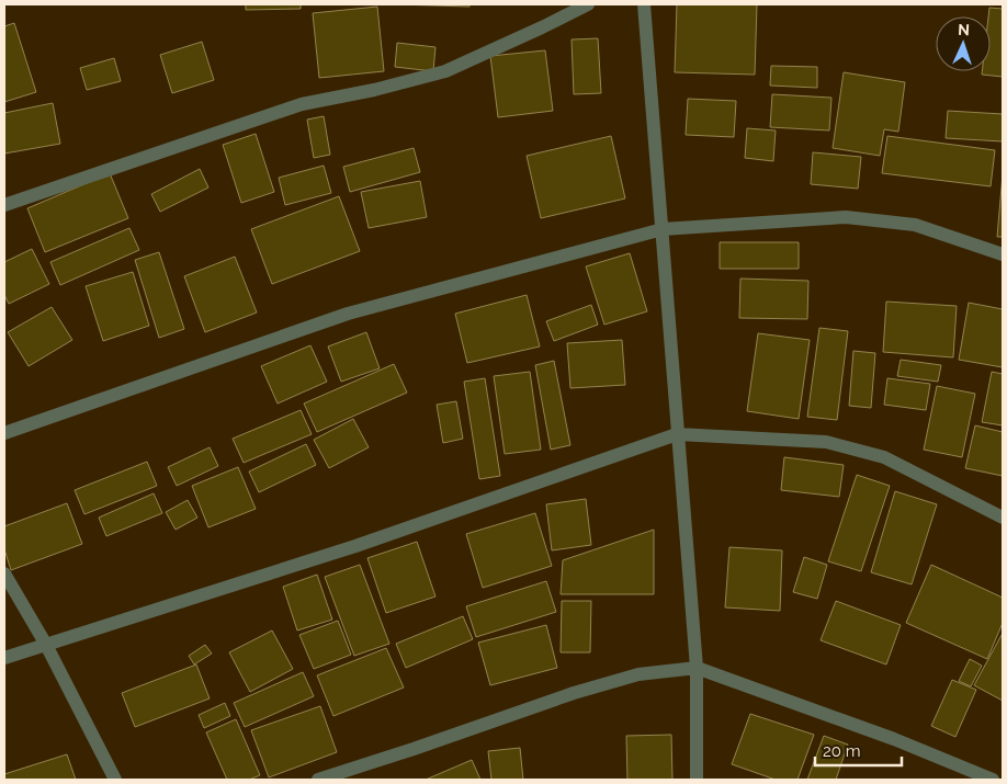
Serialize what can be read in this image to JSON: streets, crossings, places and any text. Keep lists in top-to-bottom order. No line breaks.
{"scale_bar":"20 m","north":"top"}
